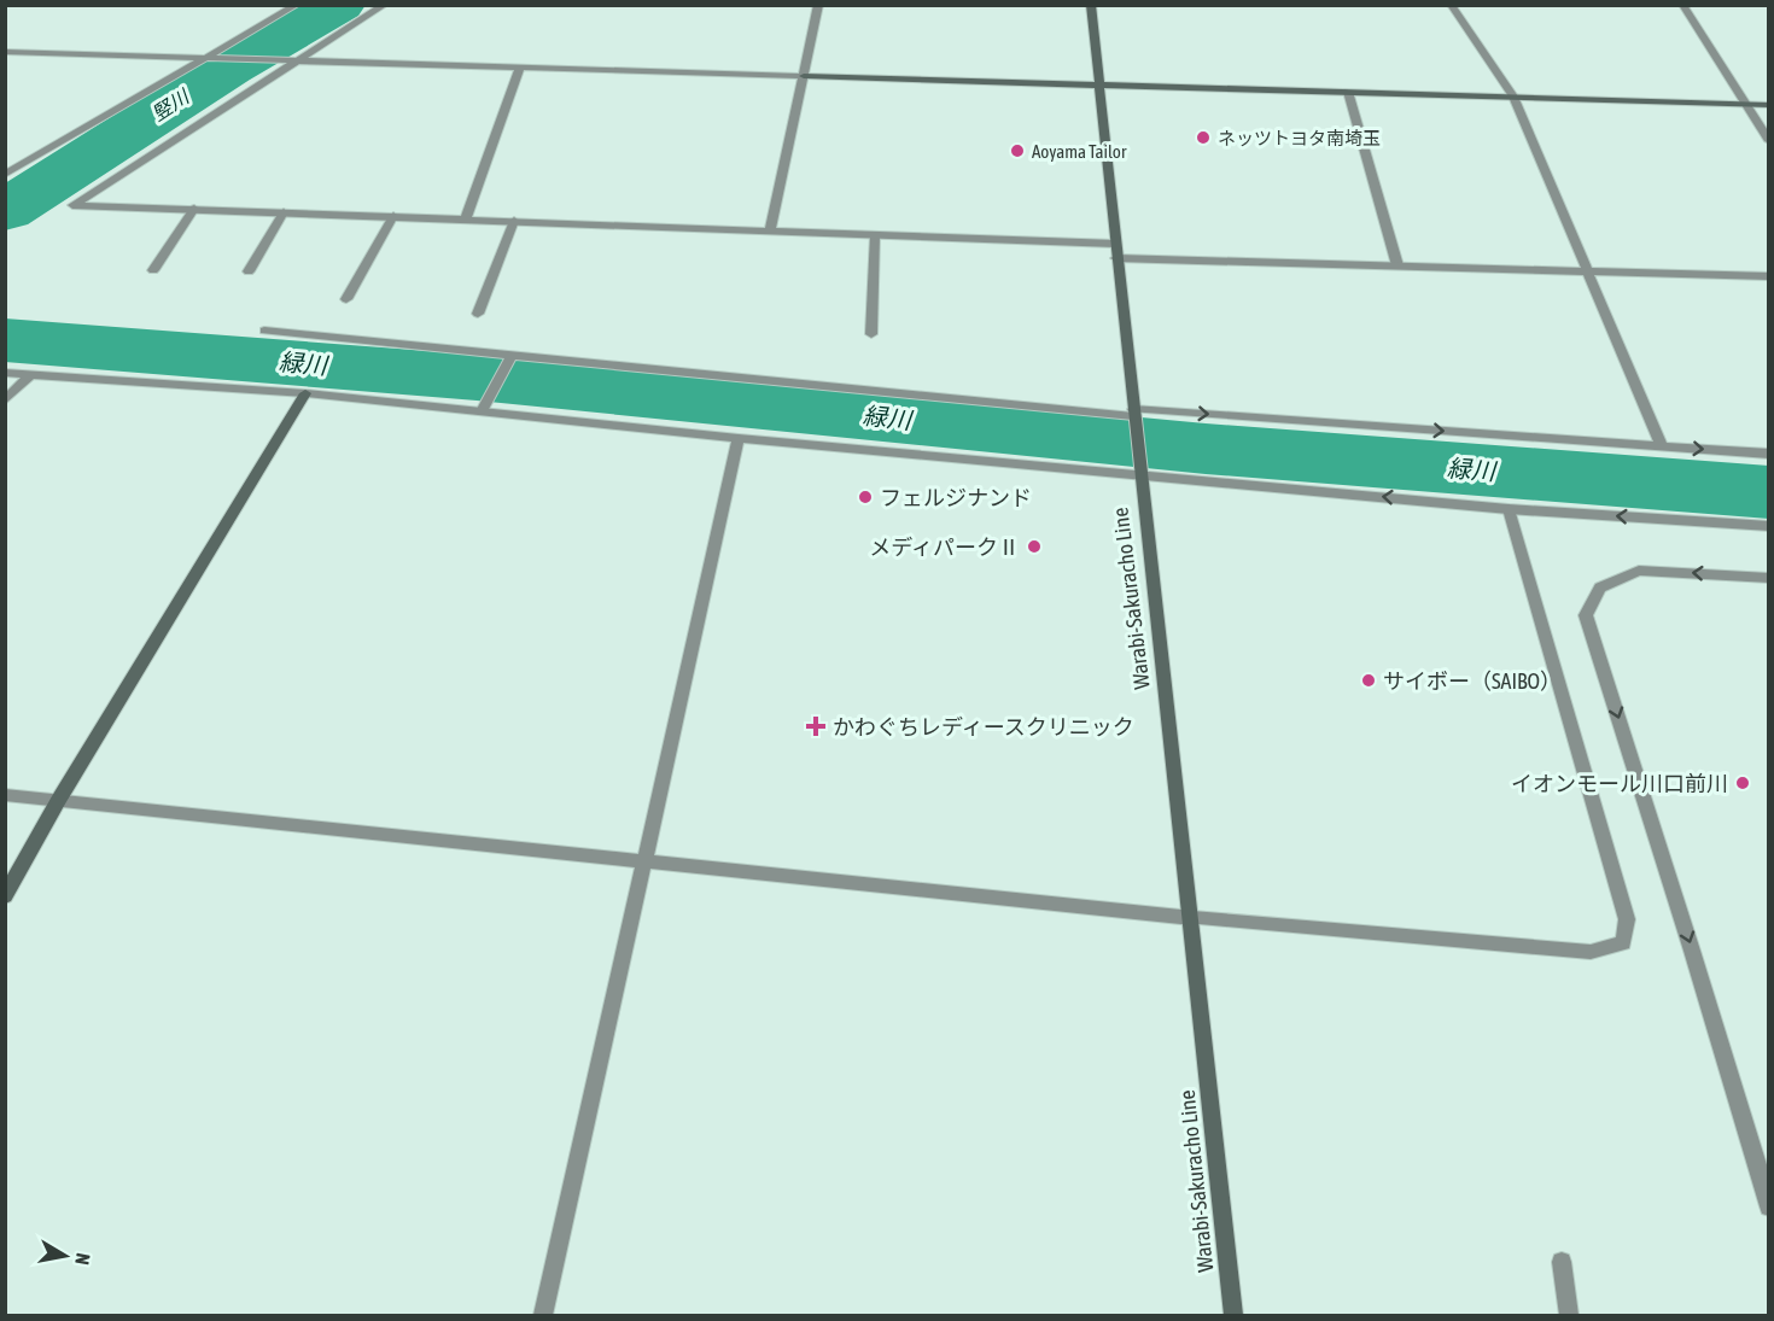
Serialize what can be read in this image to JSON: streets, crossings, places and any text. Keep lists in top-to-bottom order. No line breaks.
{"streets":{"street":["Warabi-Sakuracho Line"]},"water":["竪川","緑川"],"places":{"other":["ネッツトヨタ南埼玉","Aoyama Tailor","フェルジナンド","メディパークⅡ","サイボー（SAIBO）","イオンモール川口前川"],"health":["かわぐちレディースクリニック"]},"north":"right"}
